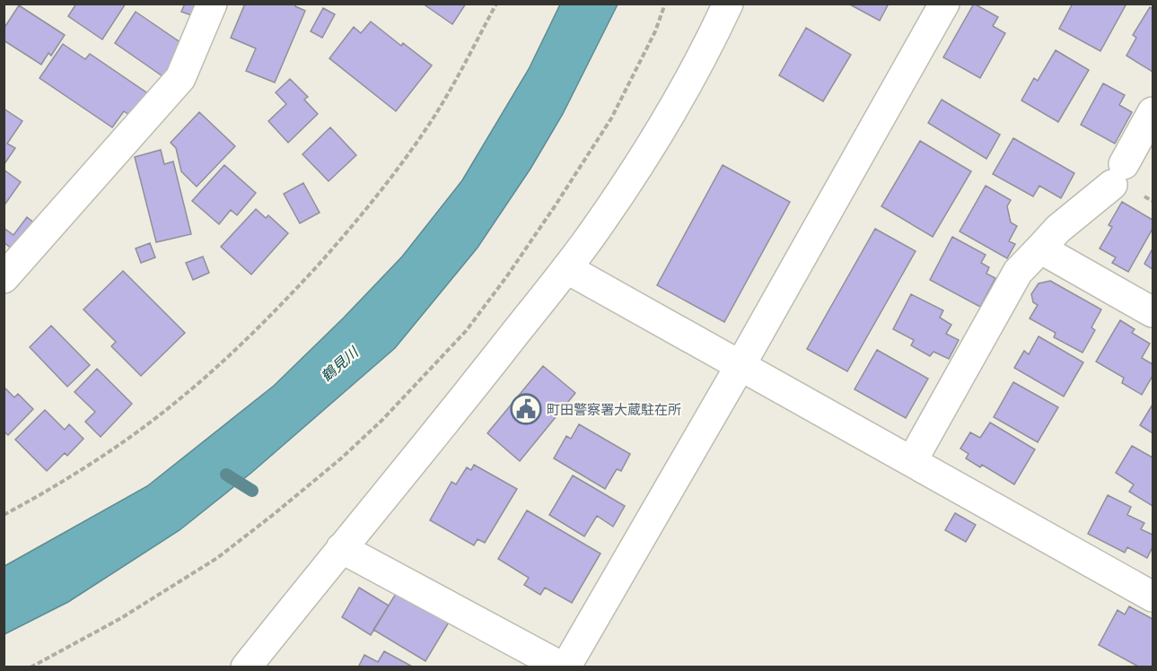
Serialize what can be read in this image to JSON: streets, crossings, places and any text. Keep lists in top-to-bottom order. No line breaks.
{"water":["鶴見川"],"places":{"public building":["町田警察署大蔵駐在所"]}}
